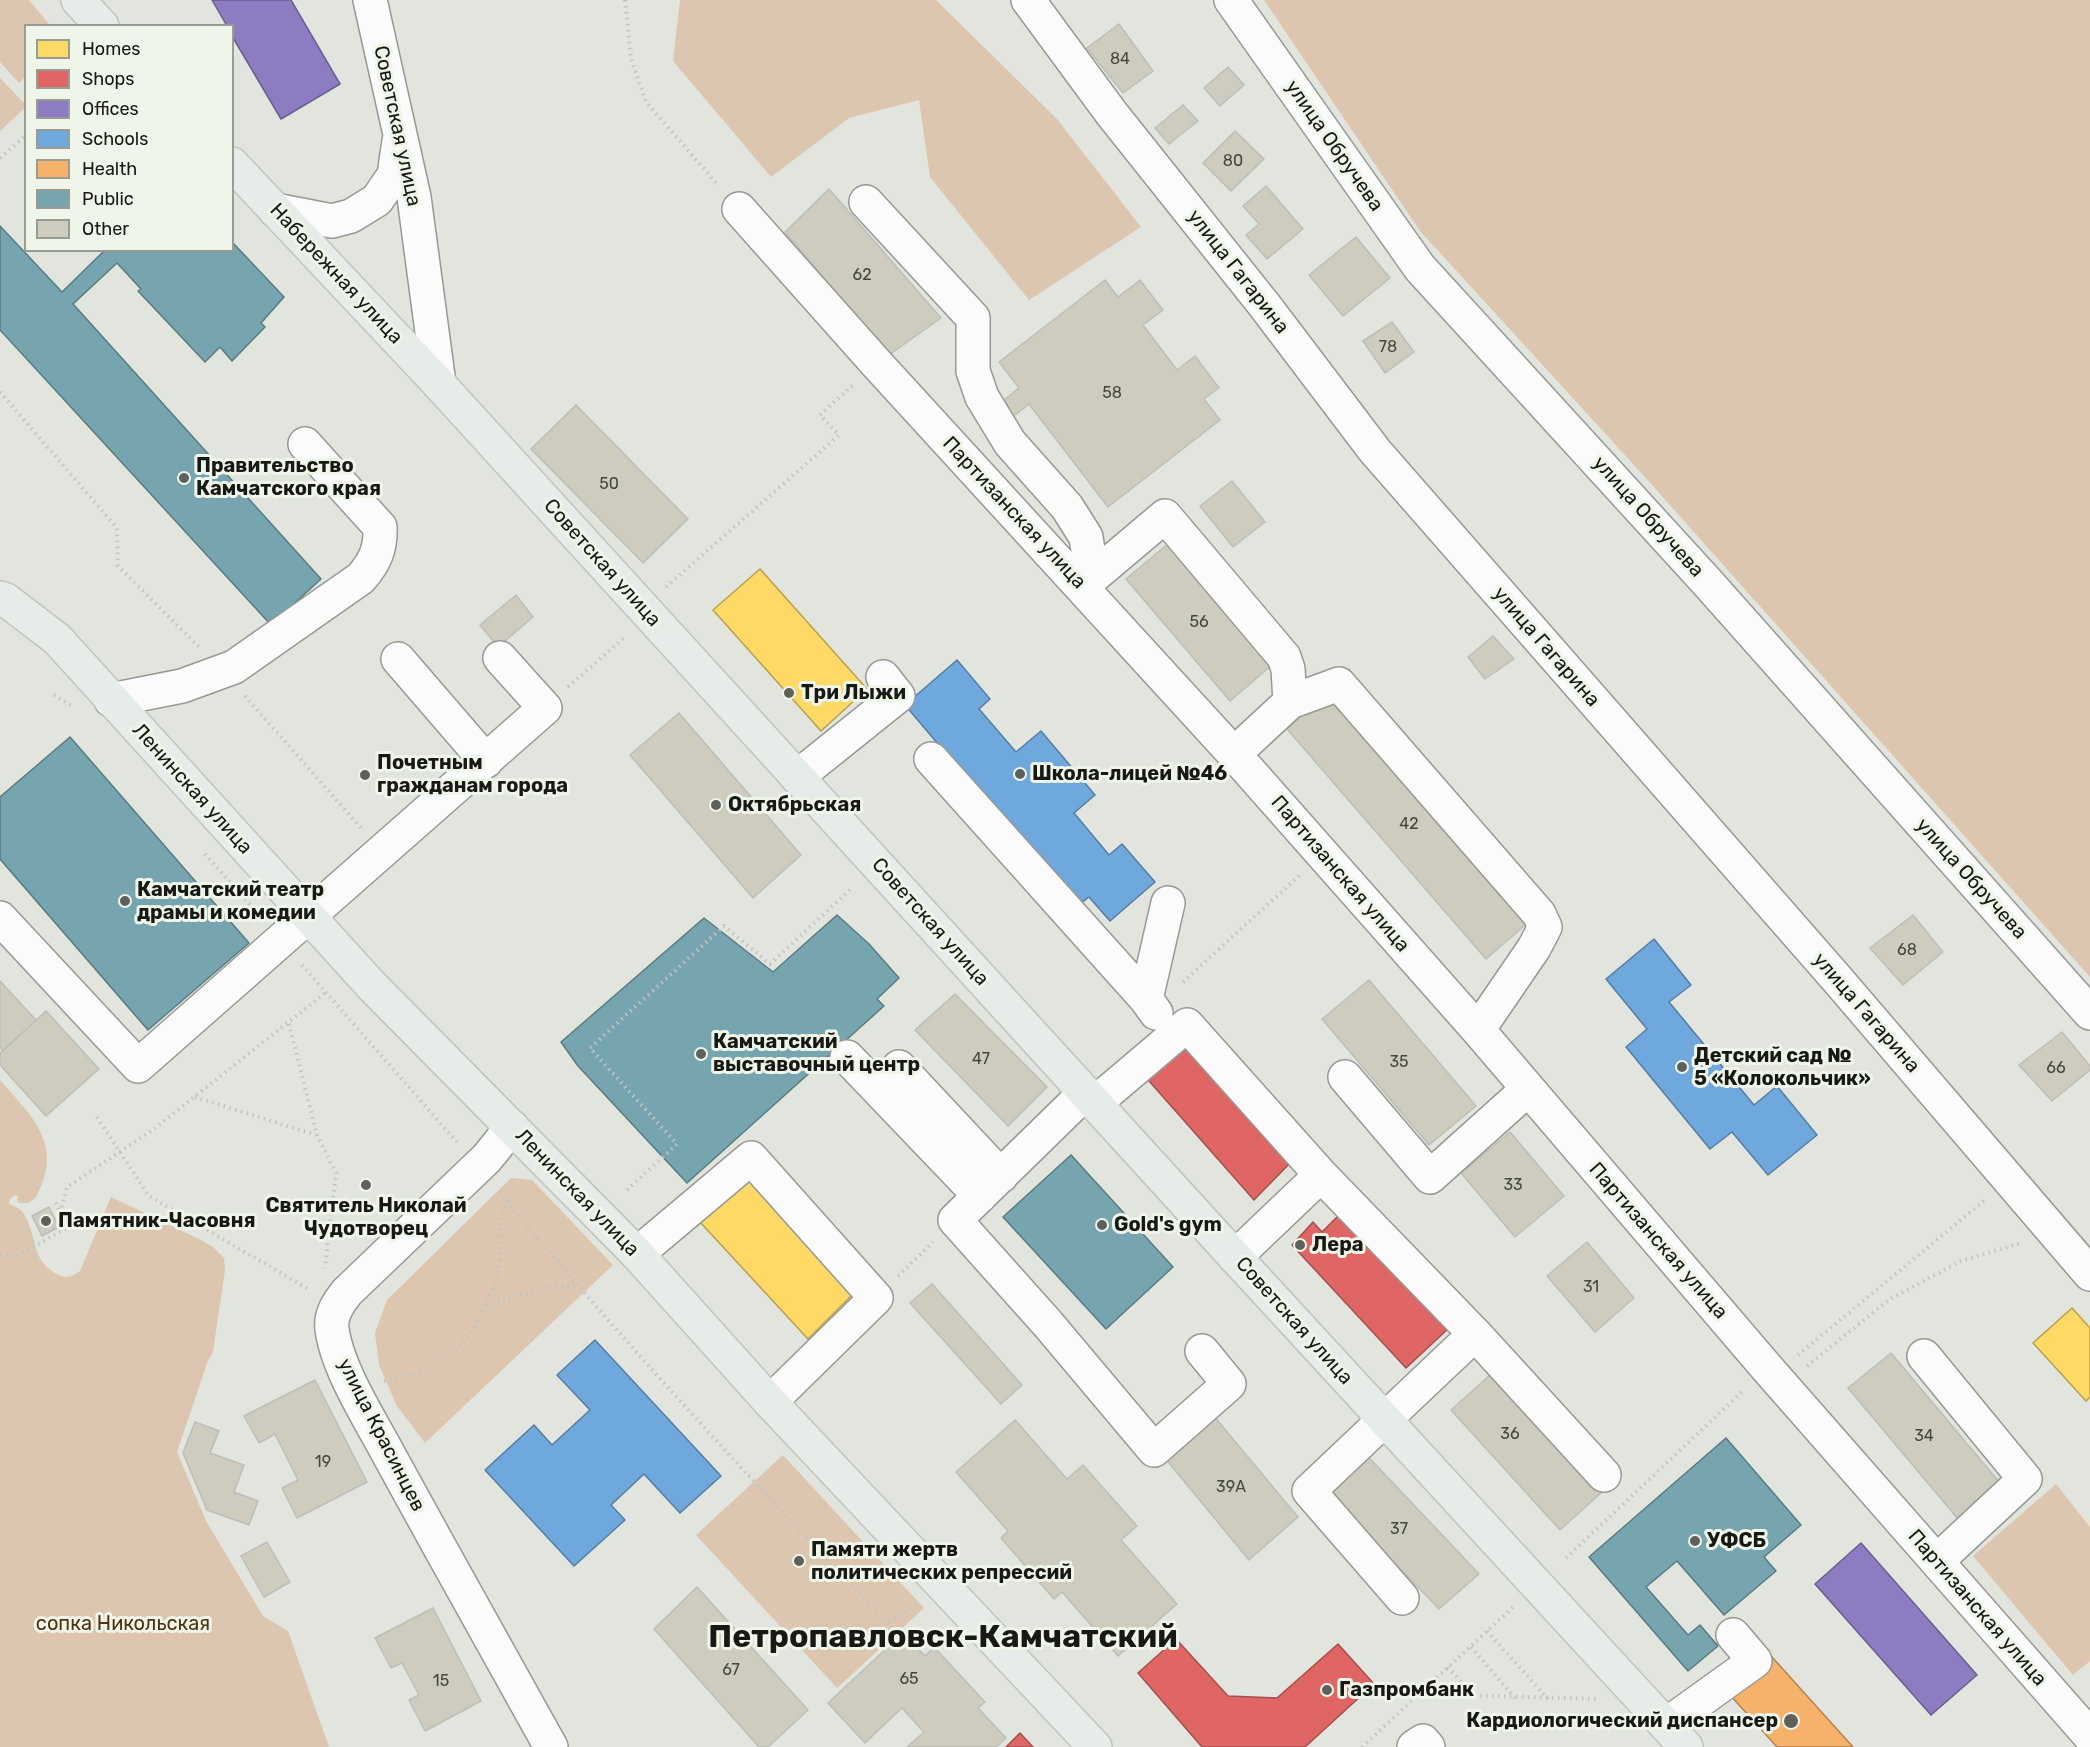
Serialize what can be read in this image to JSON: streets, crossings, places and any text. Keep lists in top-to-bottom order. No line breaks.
{"streets":{"main road":["Советская улица","Набережная улица","Ленинская улица"],"street":["улица Обручева","улица Гагарина","Партизанская улица","улица Красинцев"]},"crossings":[["Советская улица","Набережная улица"]],"districts":["Петропавловск-Камчатский"],"parks":["сопка Никольская"],"places":["Правительство Камчатского края","Три Лыжи","Школа-лицей №46","Почетным гражданам города","Октябрьская","Камчатский театр драмы и комедии","Камчатский выставочный центр","Детский сад № 5 «Колокольчик»","Святитель Николай Чудотворец","Памятник-Часовня","Gold's gym","Лера","УФСБ","Памяти жертв политических репрессий","Газпромбанк","Кардиологический диспансер"],"house_numbers":["84","80","62","78","58","50","56","42","68","47","35","66","33","31","36","34","19","39А","37","67","65","15"],"legend":["Homes","Shops","Offices","Schools","Health","Public","Other"]}
